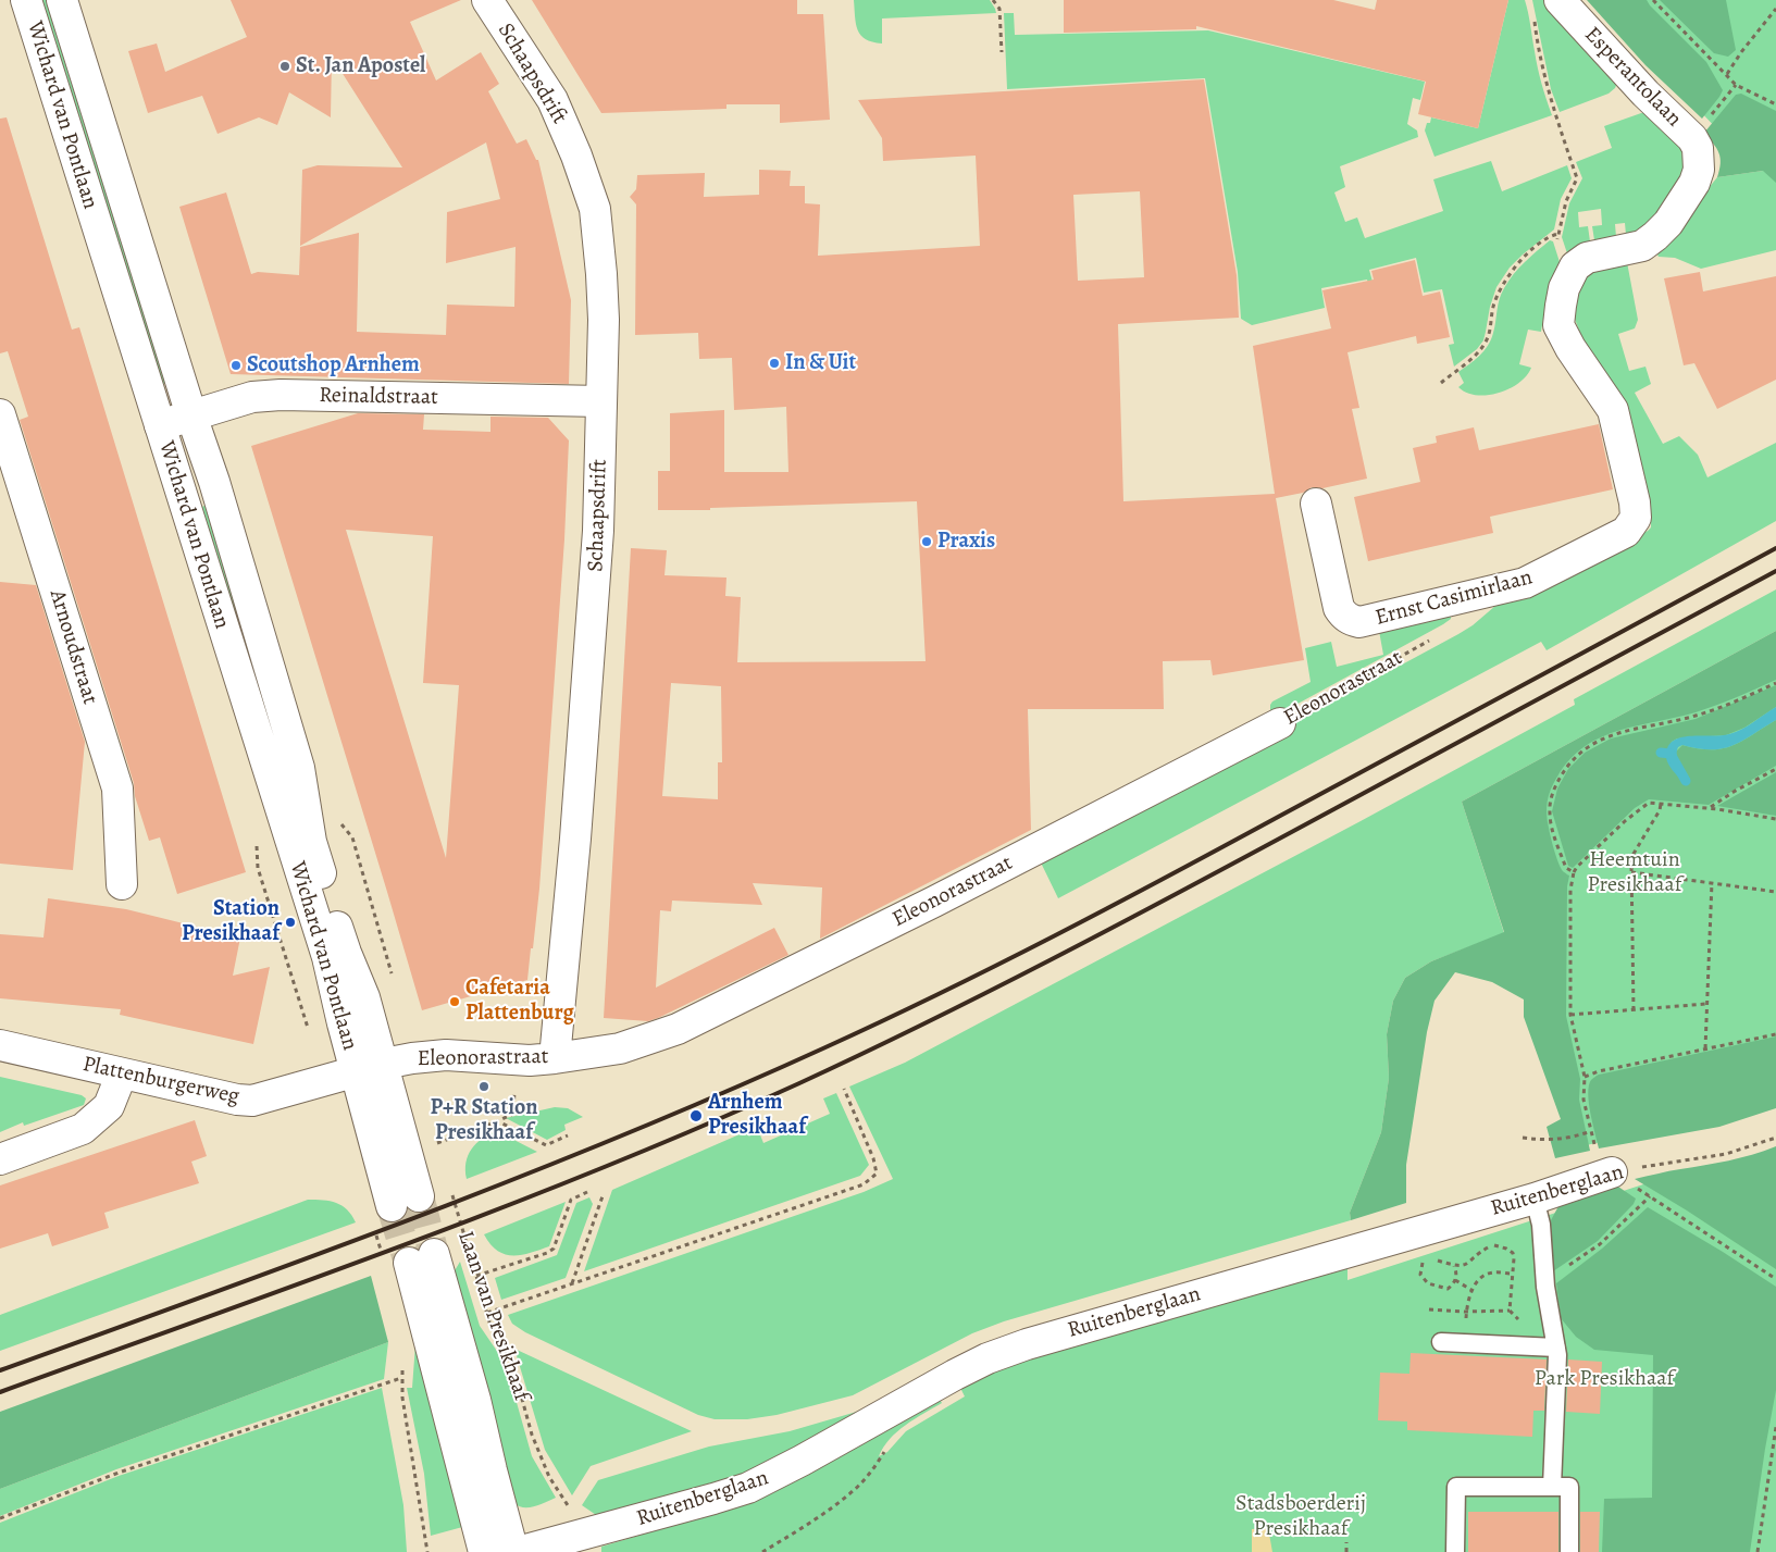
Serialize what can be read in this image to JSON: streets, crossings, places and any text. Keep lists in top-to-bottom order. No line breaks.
{"streets":{"street":["Schaapsdrift","Esperantolaan","Wichard van Pontlaan","Reinaldstraat","Ernst Casimirlaan","Arnoudstraat","Eleonorastraat","Plattenburgerweg","Ruitenberglaan","Laan van Presikhaaf"]},"crossings":[["Schaapsdrift","Reinaldstraat"],["Schaapsdrift","Eleonorastraat"],["Esperantolaan","Ernst Casimirlaan"],["Wichard van Pontlaan","Reinaldstraat"],["Wichard van Pontlaan","Eleonorastraat"],["Wichard van Pontlaan","Plattenburgerweg"],["Eleonorastraat","Plattenburgerweg"],["Ruitenberglaan","Laan van Presikhaaf"]],"parks":["Heemtuin Presikhaaf","Park Presikhaaf","Stadsboerderij Presikhaaf"],"places":["St. Jan Apostel","In & Uit","Scoutshop Arnhem","Praxis","Station Presikhaaf","Cafetaria Plattenburg","P+R Station Presikhaaf","Arnhem Presikhaaf"]}
